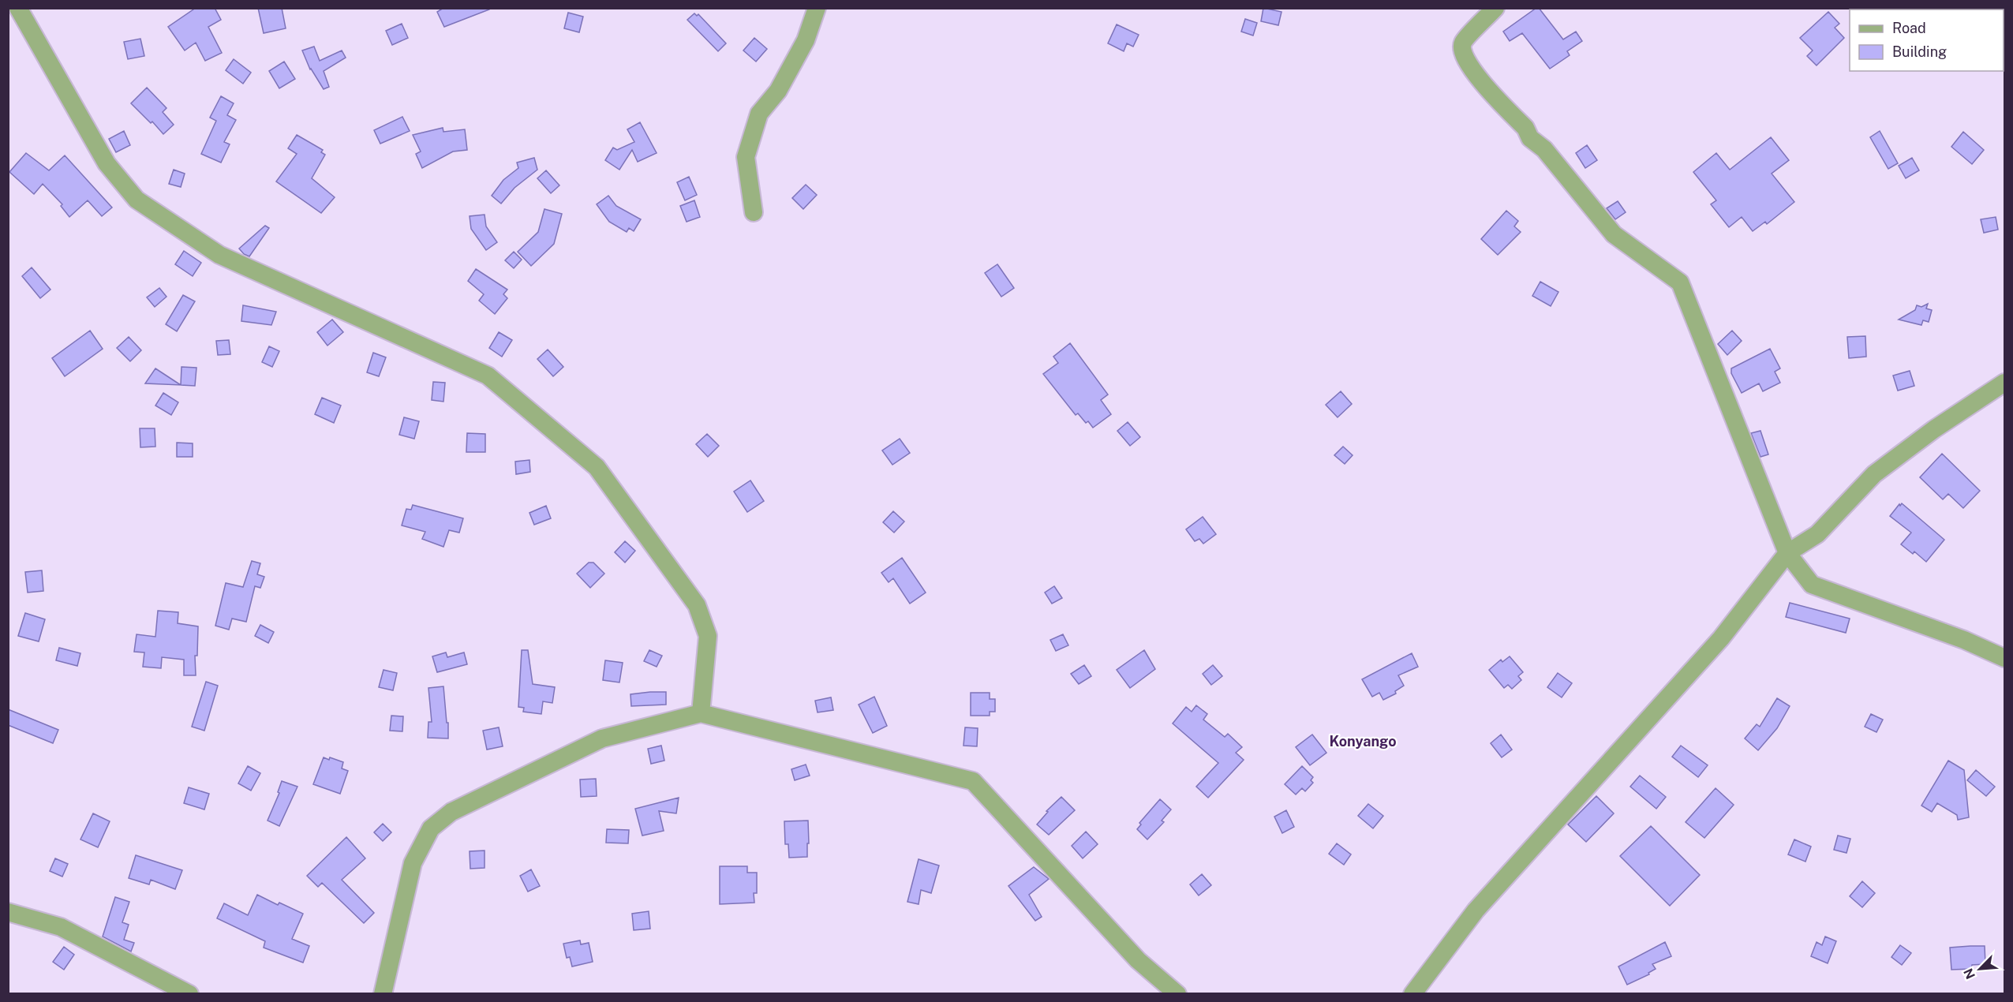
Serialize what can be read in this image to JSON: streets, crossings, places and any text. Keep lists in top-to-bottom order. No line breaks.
{"districts":["Konyango"],"legend":["Road","Building"],"north":"bottom left"}
